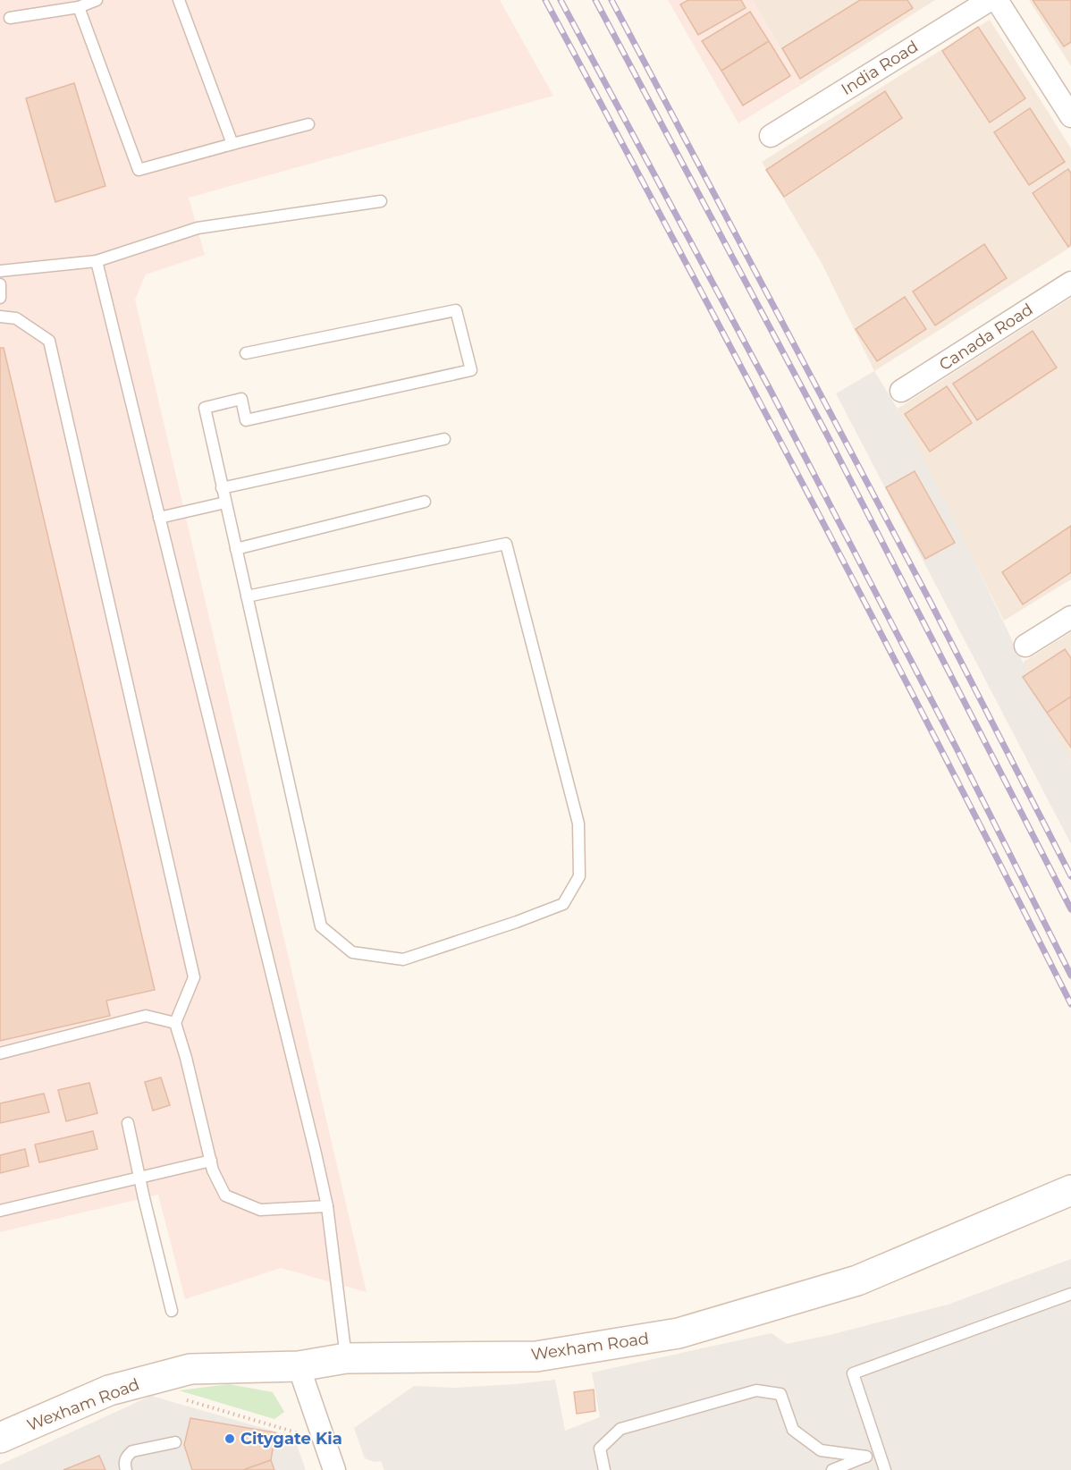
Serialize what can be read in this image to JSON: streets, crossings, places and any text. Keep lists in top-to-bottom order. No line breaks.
{"streets":{"street":["India Road","Canada Road","Wexham Road"]},"places":["Citygate Kia"]}
